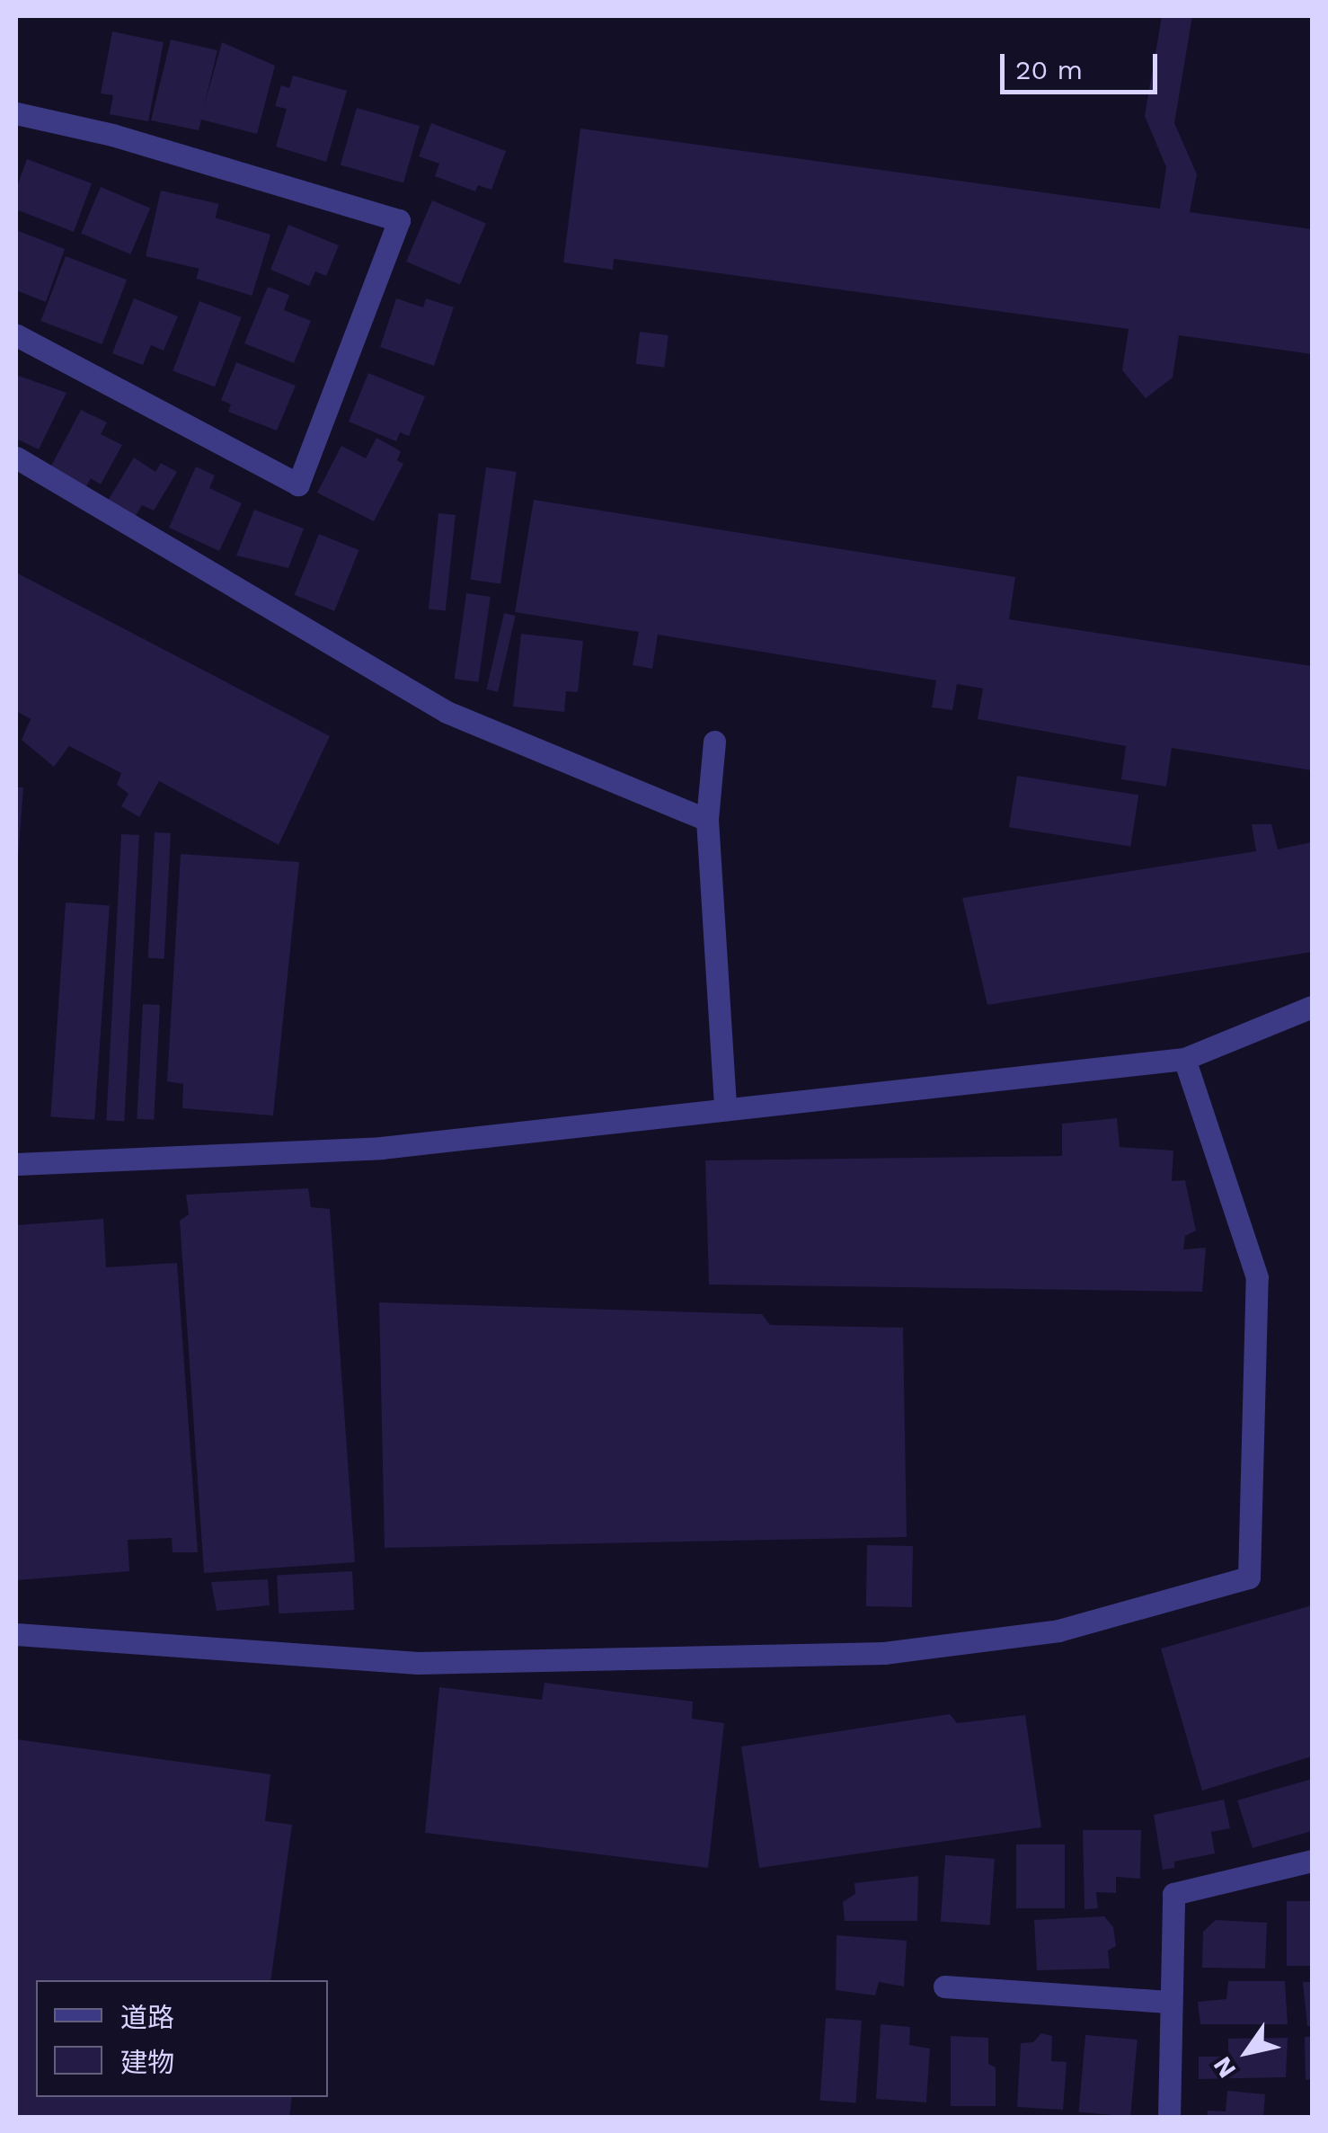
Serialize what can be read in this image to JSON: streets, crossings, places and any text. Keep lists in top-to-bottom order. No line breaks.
{"legend":["道路","建物"],"scale_bar":"20 m","north":"bottom left"}
